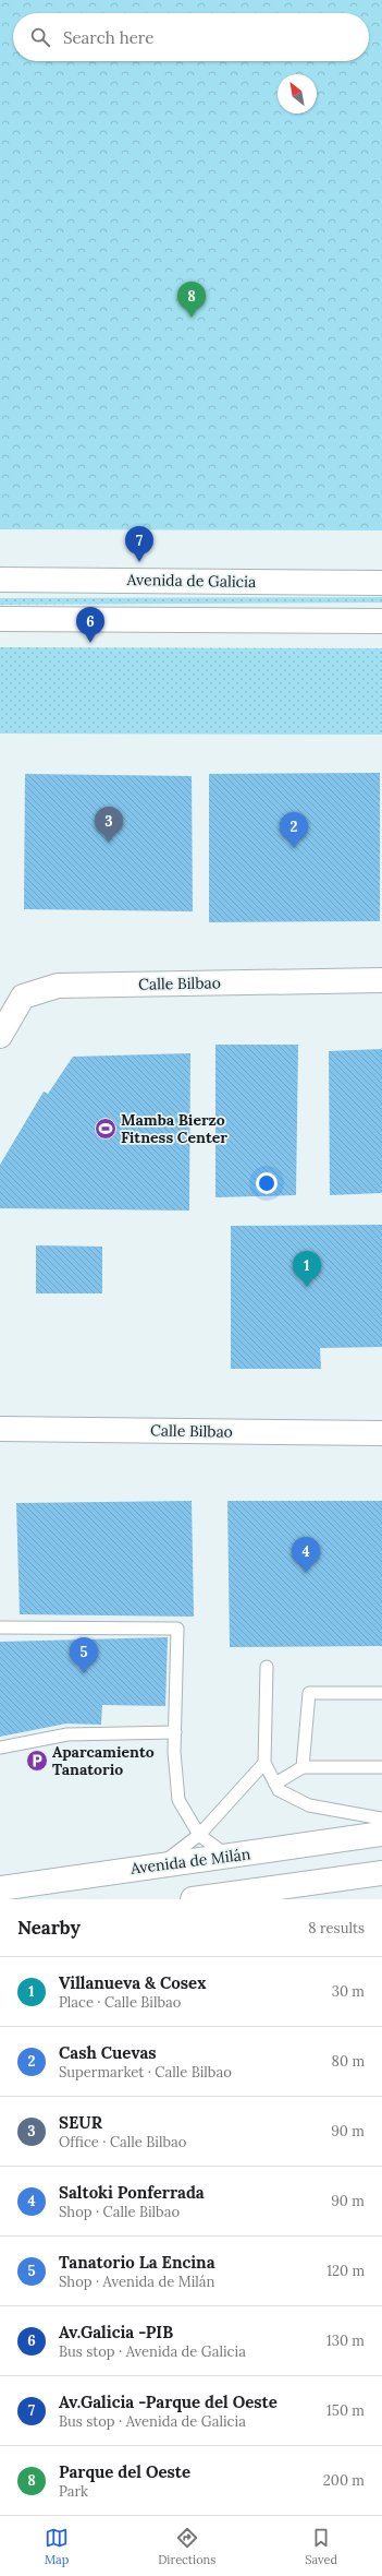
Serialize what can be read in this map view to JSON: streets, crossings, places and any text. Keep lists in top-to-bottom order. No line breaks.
{"streets":{"street":["Avenida de Galicia","Calle Bilbao","Avenida de Milán"]},"places":{"sports":["Mamba Bierzo Fitness Center"],"parking":["Aparcamiento Tanatorio"]},"north":"top left","page":{"search":"Search here","pins":["8","7","6","3","2","1","4","5"],"heading":["Nearby","8 results"],"list":[{"mark":"1","name":"Villanueva & Cosex","note":"Place · Calle Bilbao","value":"30 m"},{"mark":"2","name":"Cash Cuevas","note":"Supermarket · Calle Bilbao","value":"80 m"},{"mark":"3","name":"SEUR","note":"Office · Calle Bilbao","value":"90 m"},{"mark":"4","name":"Saltoki Ponferrada","note":"Shop · Calle Bilbao","value":"90 m"},{"mark":"5","name":"Tanatorio La Encina","note":"Shop · Avenida de Milán","value":"120 m"},{"mark":"6","name":"Av.Galicia -PIB","note":"Bus stop · Avenida de Galicia","value":"130 m"},{"mark":"7","name":"Av.Galicia -Parque del Oeste","note":"Bus stop · Avenida de Galicia","value":"150 m"},{"mark":"8","name":"Parque del Oeste","note":"Park","value":"200 m"}],"nav":["Map","Directions","Saved"]}}
